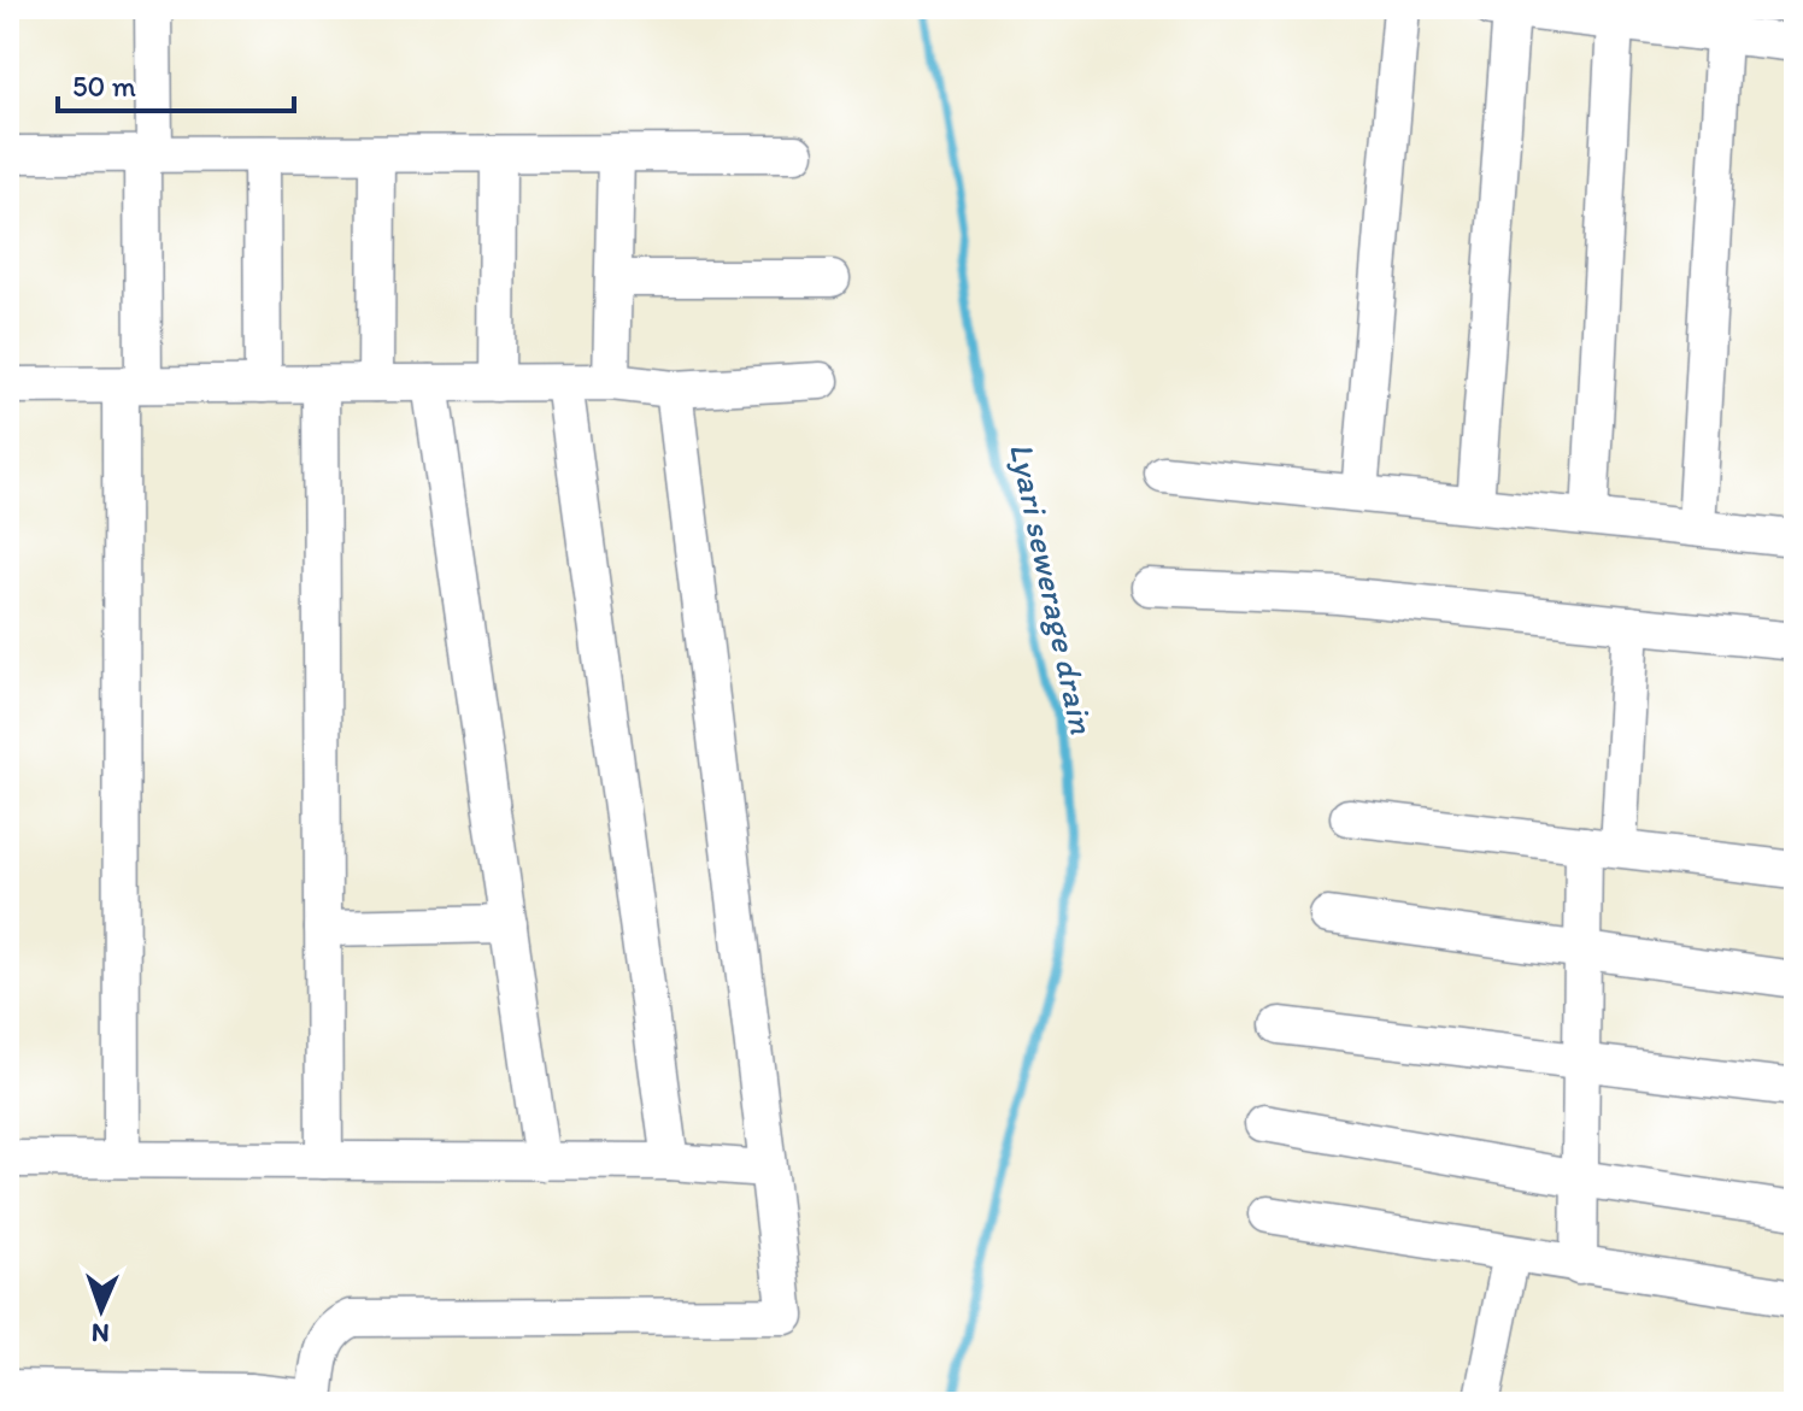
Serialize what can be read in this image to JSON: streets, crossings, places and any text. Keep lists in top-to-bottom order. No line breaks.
{"water":["Lyari sewerage drain"],"scale_bar":"50 m","north":"bottom"}
